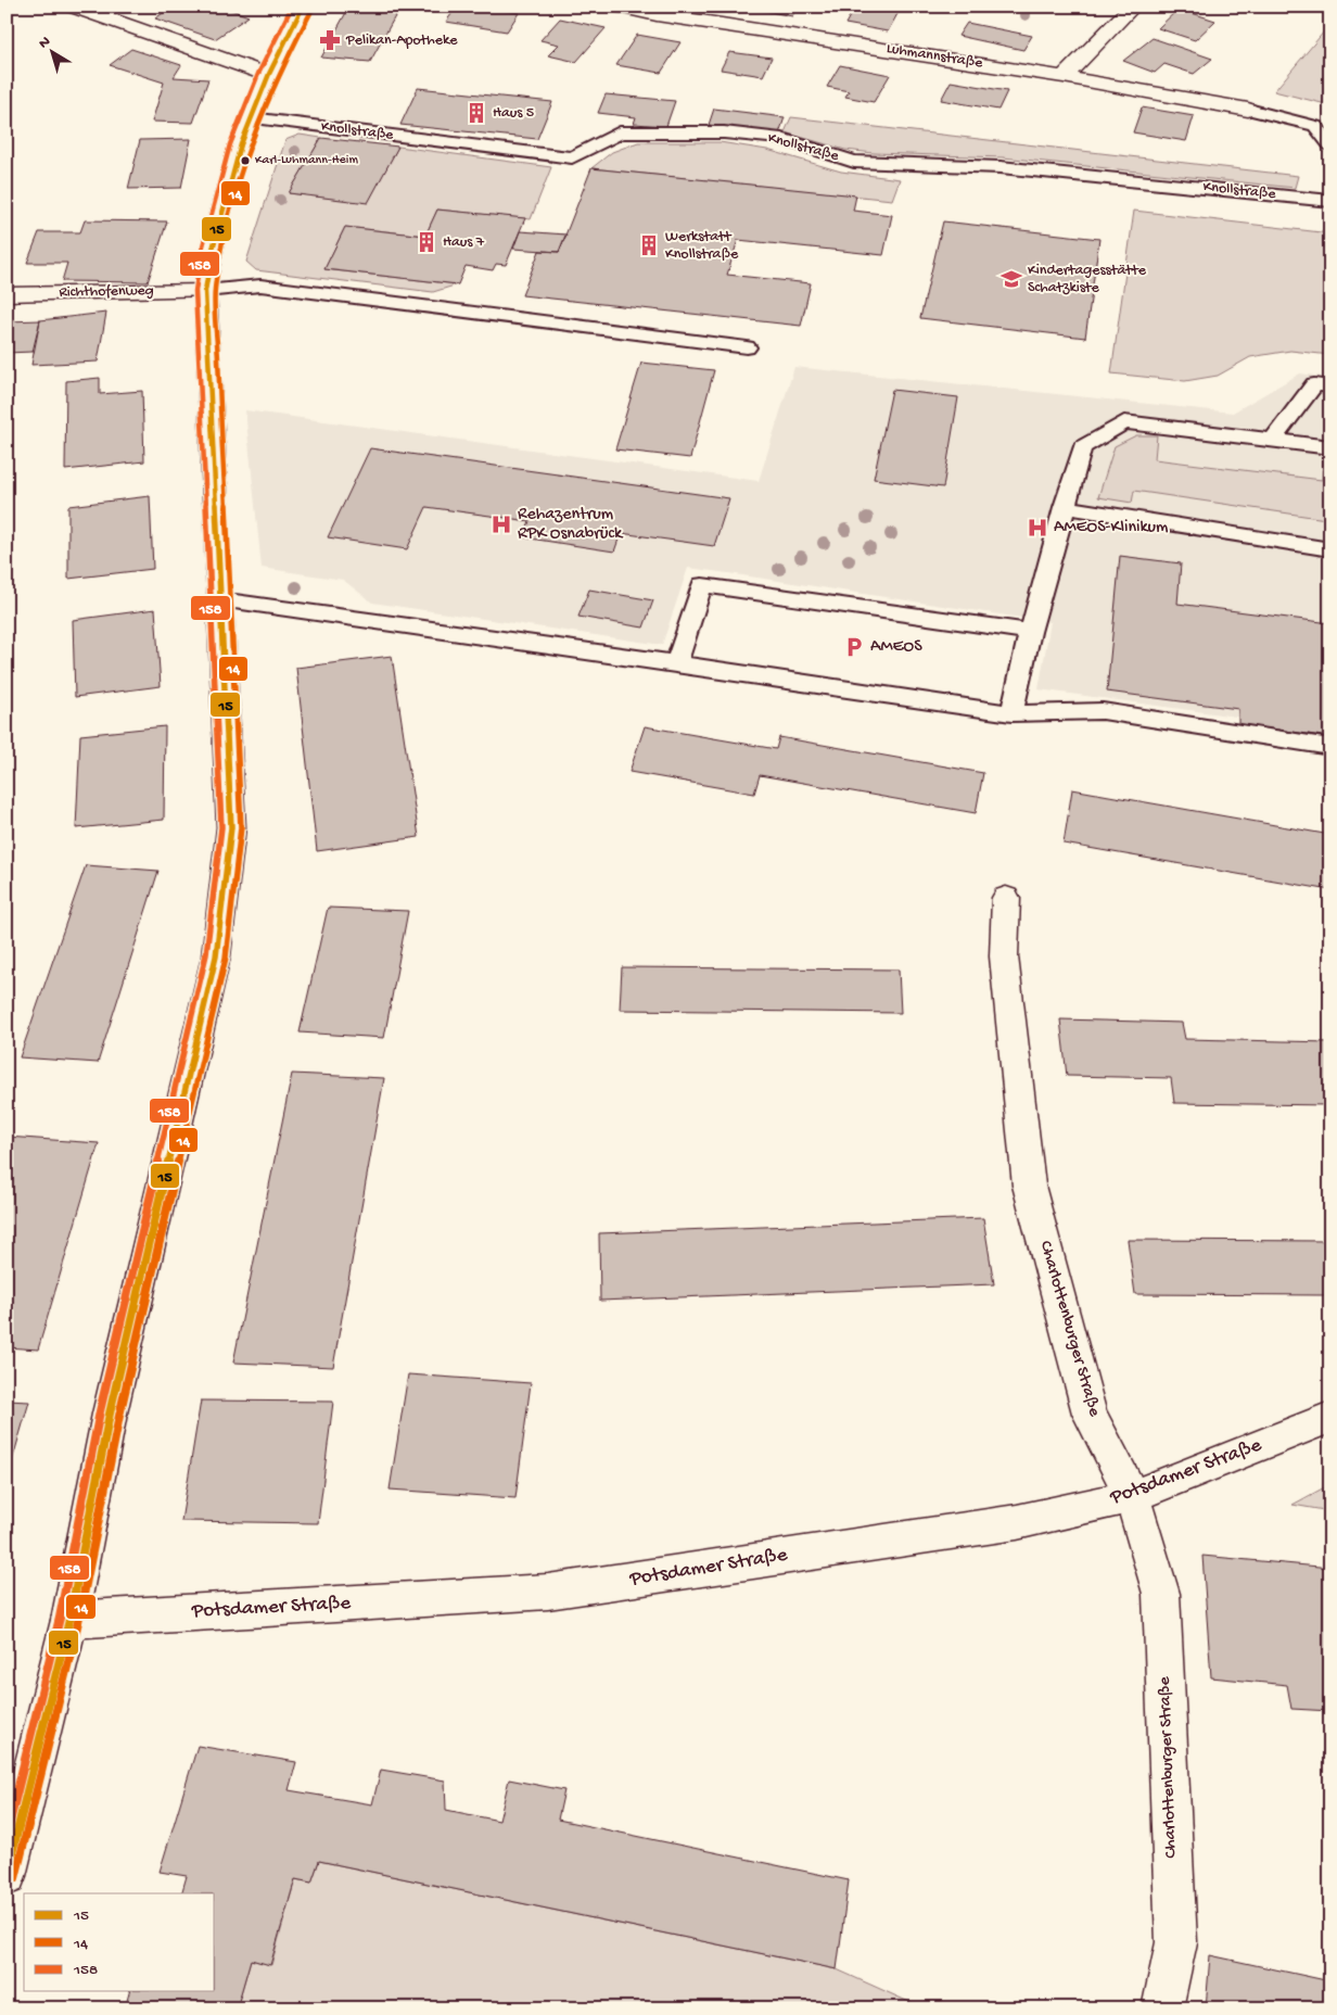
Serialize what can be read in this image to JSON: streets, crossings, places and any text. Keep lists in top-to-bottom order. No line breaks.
{"streets":{"street":["Luhmannstraße","Richthofenweg","Charlottenburger Straße","Potsdamer Straße"],"lane":["Knollstraße"]},"crossings":[["Charlottenburger Straße","Potsdamer Straße"]],"places":{"pharmacy":["Pelikan-Apotheke"],"building":["Haus 5","Haus 7","Werkstatt Knollstraße"],"other":["Karl-Luhmann-Heim"],"school or university":["Kindertagesstätte Schatzkiste"],"hospital":["Rehazentrum RPK Osnabrück","AMEOS-Klinikum"],"parking":["AMEOS"]},"lines":["transit line 15","transit line 158","transit line 14"],"legend":["15","14","158"],"north":"top left"}
